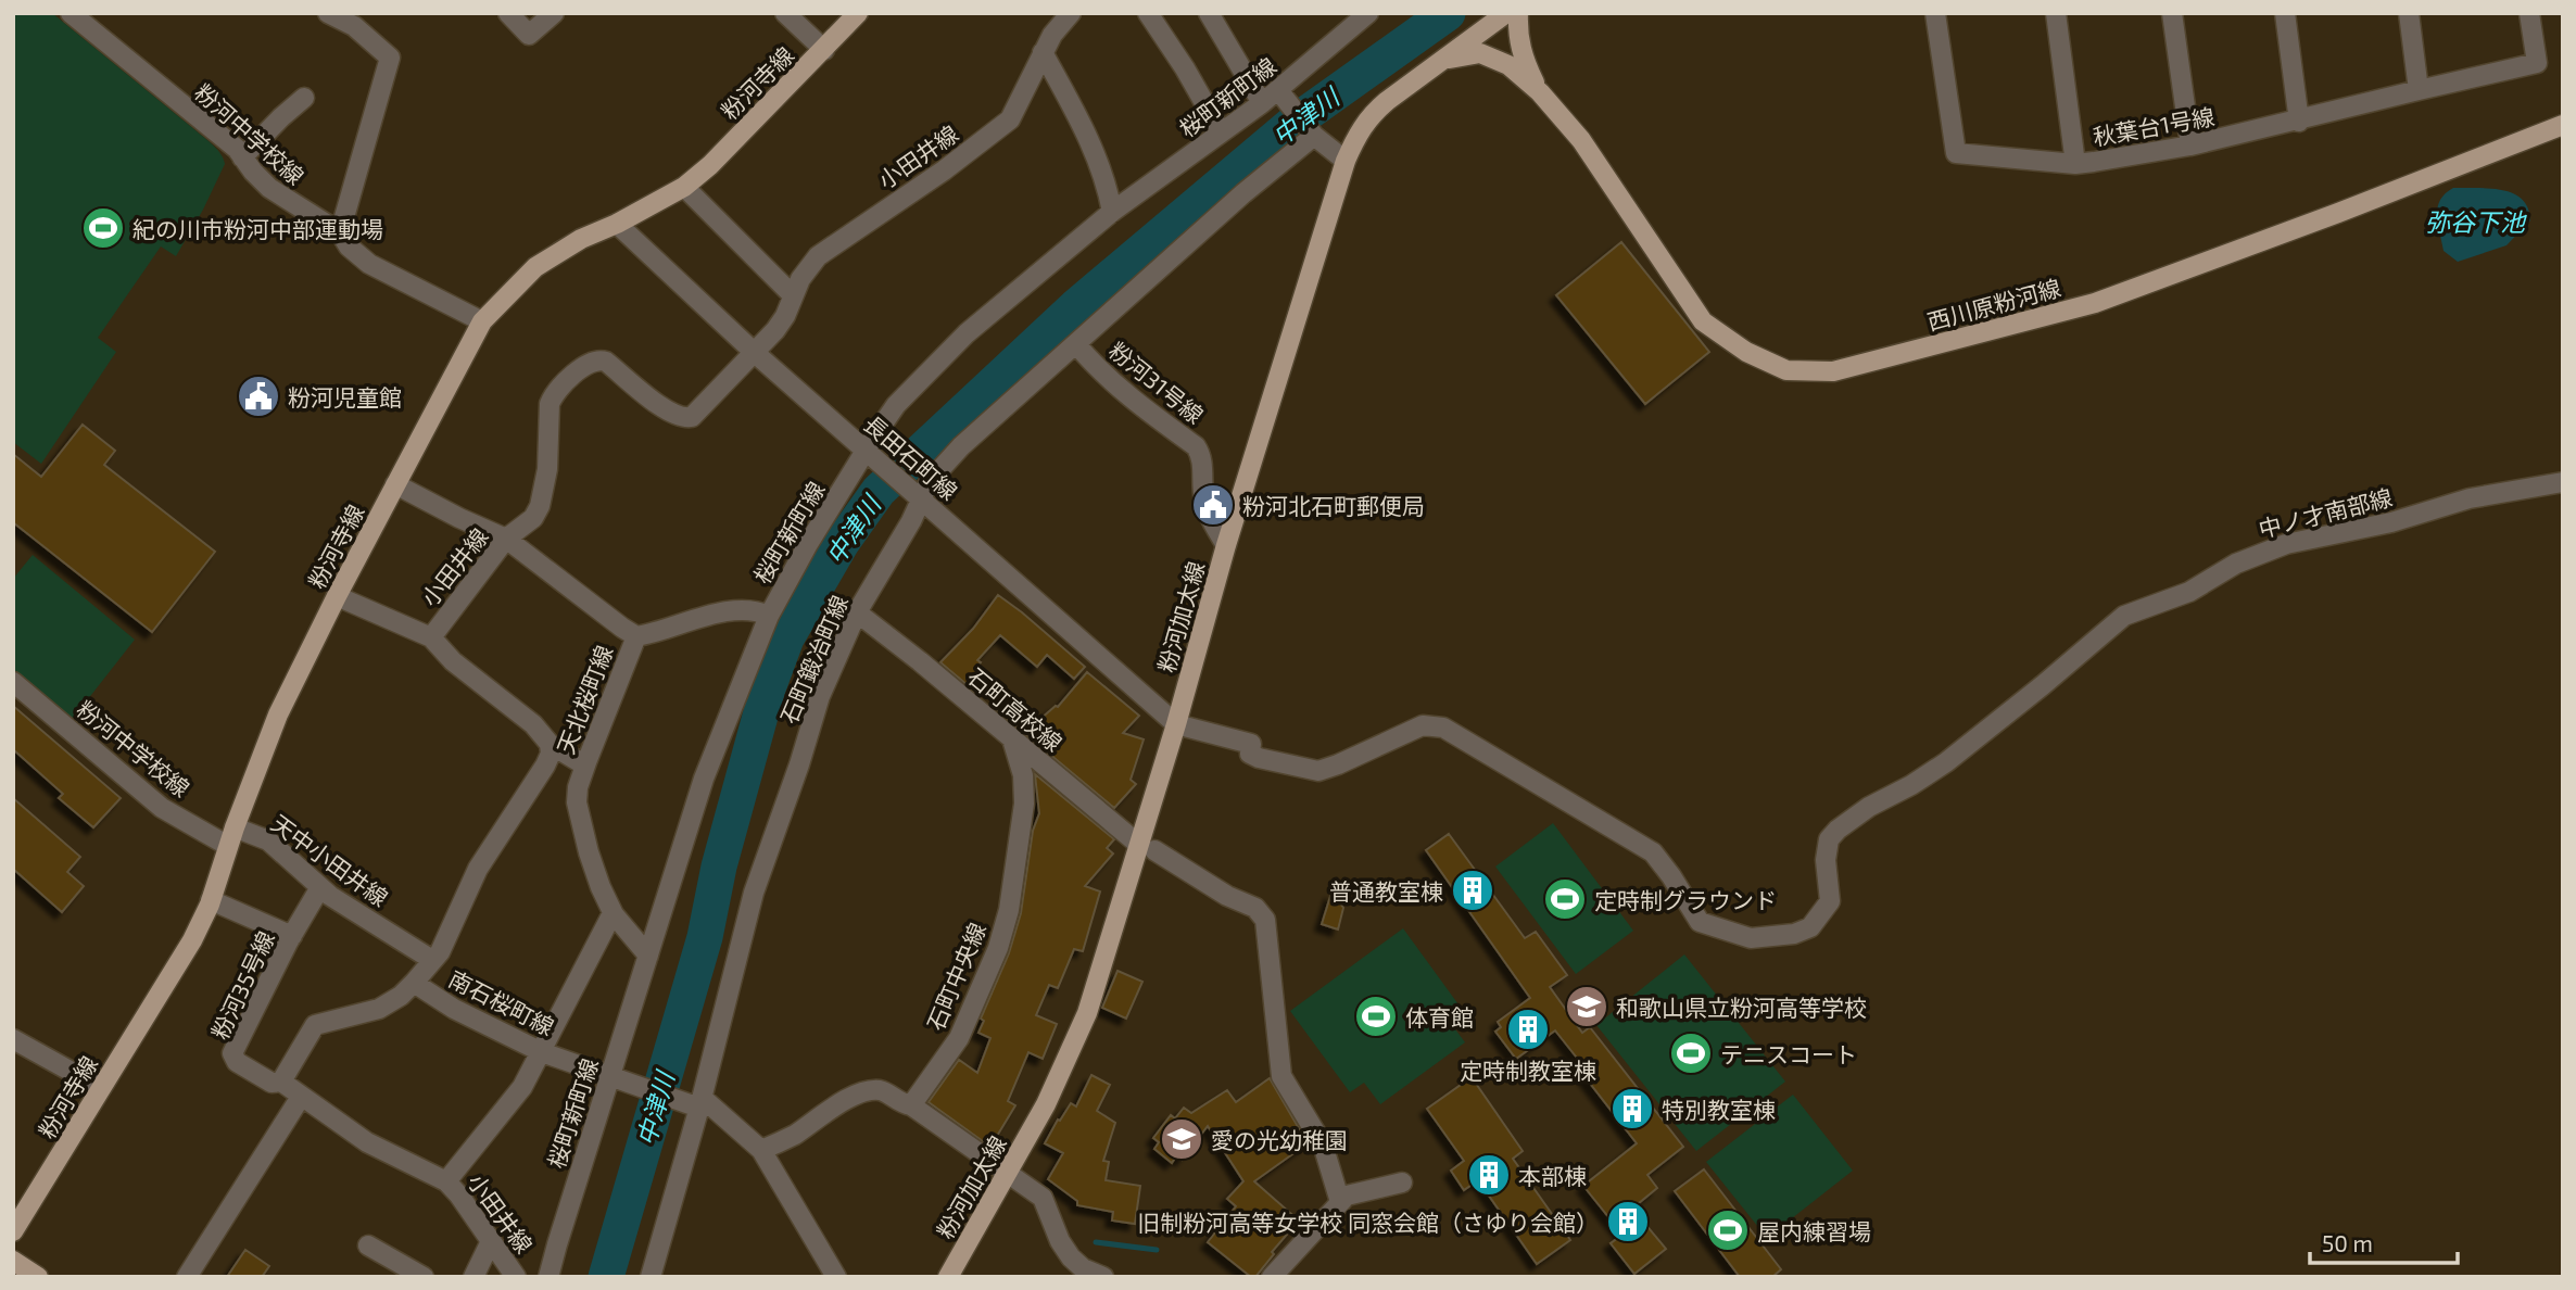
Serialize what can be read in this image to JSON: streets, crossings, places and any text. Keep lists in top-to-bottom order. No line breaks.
{"streets":{"main road":["粉河寺線","西川原粉河線","粉河加太線"],"street":["桜町新町線","秋葉台1号線","粉河中学校線","小田井線","粉河31号線","長田石町線","中ノ才南部線","石町鍛冶町線","天北桜町線","石町高校線","天中小田井線","石町中央線","粉河35号線","南石桜町線"]},"crossings":[["粉河寺線","粉河中学校線"],["粉河寺線","長田石町線"],["粉河寺線","天北桜町線"],["粉河寺線","天中小田井線"],["桜町新町線","長田石町線"],["桜町新町線","天北桜町線"],["桜町新町線","南石桜町線"],["粉河中学校線","天中小田井線"],["小田井線","長田石町線"],["小田井線","天北桜町線"],["小田井線","粉河35号線"],["西川原粉河線","粉河加太線"],["粉河31号線","粉河加太線"],["粉河31号線","石町鍛冶町線"],["長田石町線","中ノ才南部線"],["長田石町線","粉河加太線"],["長田石町線","石町鍛冶町線"],["中ノ才南部線","粉河加太線"],["粉河加太線","石町高校線"],["石町鍛冶町線","石町高校線"],["石町鍛冶町線","南石桜町線"],["石町高校線","石町中央線"],["天中小田井線","粉河35号線"]],"water":["中津川","弥谷下池"],"places":{"sports":["紀の川市粉河中部運動場","定時制グラウンド","体育館","テニスコート","屋内練習場"],"public building":["粉河児童館","粉河北石町郵便局"],"building":["普通教室棟","定時制教室棟","特別教室棟","本部棟","旧制粉河高等女学校 同窓会館（さゆり会館）"],"school or university":["和歌山県立粉河高等学校","愛の光幼稚園"]},"scale_bar":"50 m"}
